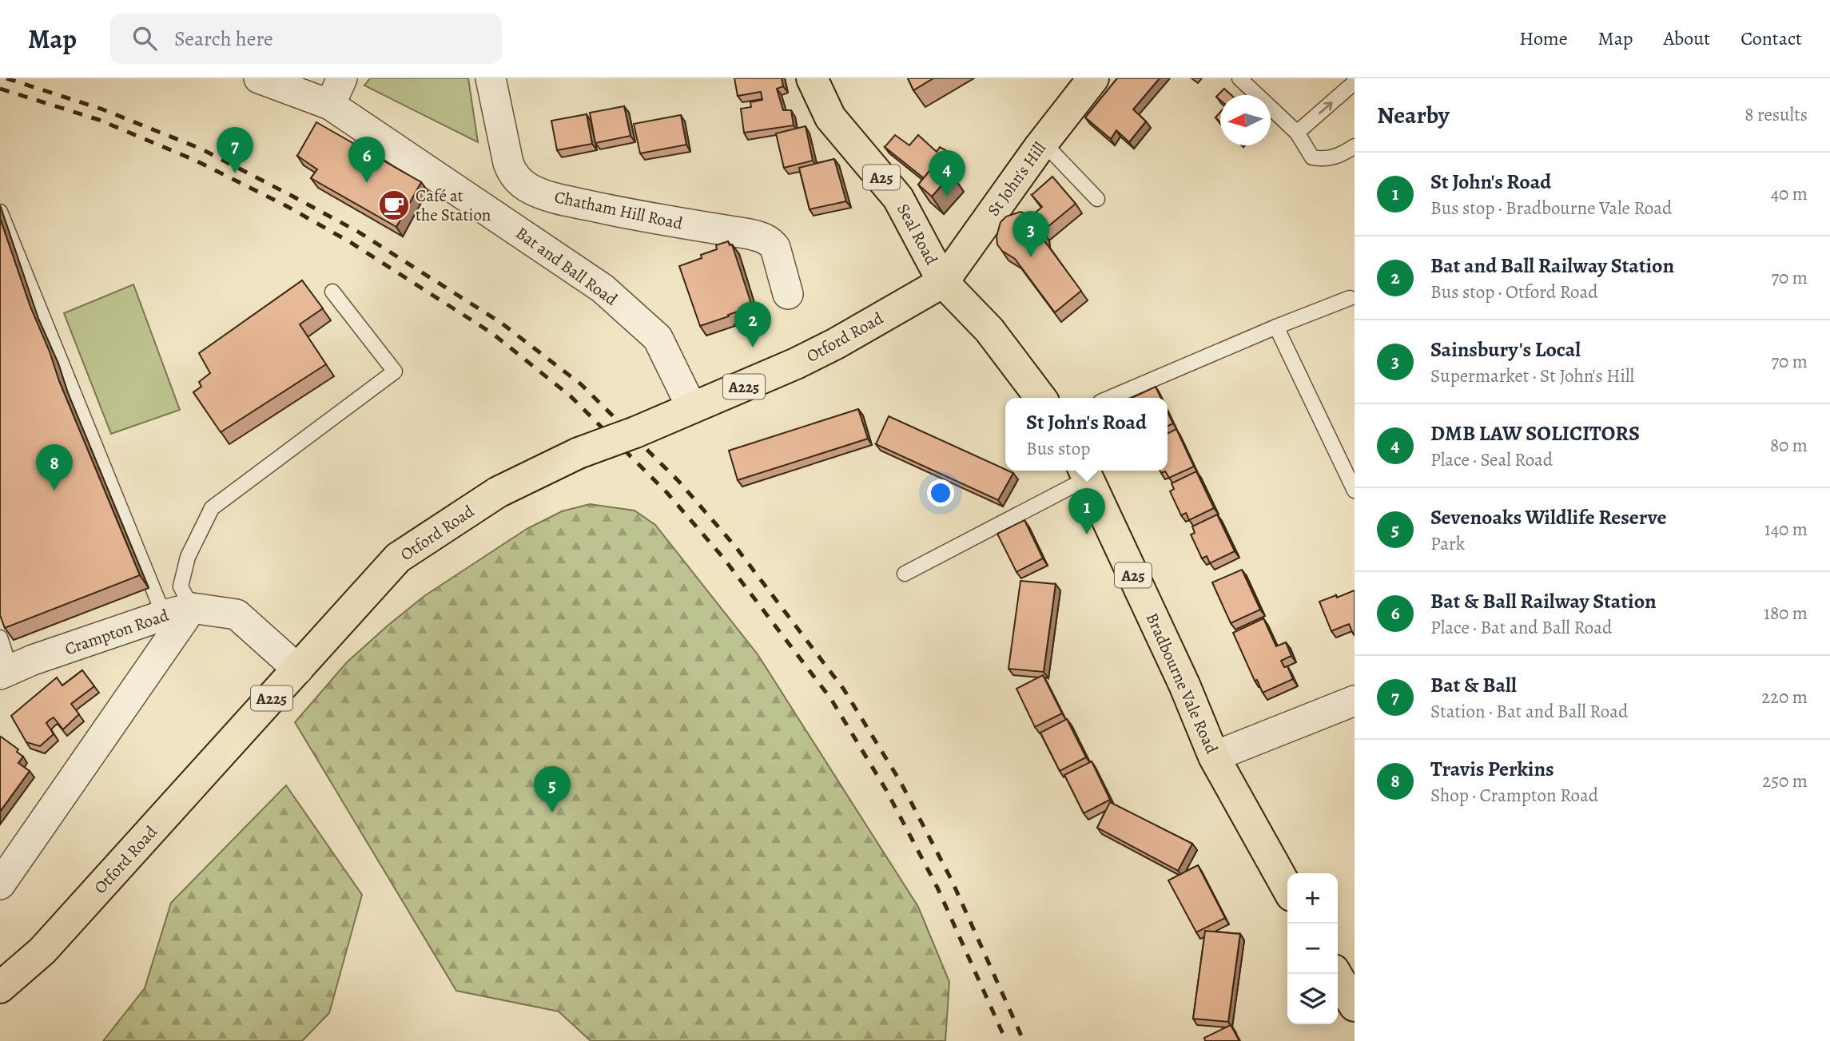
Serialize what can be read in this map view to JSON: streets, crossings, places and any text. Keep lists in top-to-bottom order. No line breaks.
{"streets":{"main road":["A25","St John's Hill","Seal Road","Otford Road","A225","Bradbourne Vale Road"],"street":["Chatham Hill Road","Bat and Ball Road","Crampton Road"]},"crossings":[["A25","St John's Hill"],["A25","Seal Road"],["A25","Otford Road"],["St John's Hill","Seal Road"],["St John's Hill","Otford Road"],["Seal Road","Otford Road"],["Bat and Ball Road","Otford Road"],["Otford Road","Crampton Road"]],"places":{"cafe":["Café at the Station"]},"north":"left","page":{"header":"Map","search":"Search here","nav":["Home","Map","About","Contact"],"heading":["Nearby","8 results"],"pins":["7","6","4","3","2","8","1","5"],"list":[{"mark":"1","name":"St John's Road","note":"Bus stop · Bradbourne Vale Road","value":"40 m"},{"mark":"2","name":"Bat and Ball Railway Station","note":"Bus stop · Otford Road","value":"70 m"},{"mark":"3","name":"Sainsbury's Local","note":"Supermarket · St John's Hill","value":"70 m"},{"mark":"4","name":"DMB LAW SOLICITORS","note":"Place · Seal Road","value":"80 m"},{"mark":"5","name":"Sevenoaks Wildlife Reserve","note":"Park","value":"140 m"},{"mark":"6","name":"Bat & Ball Railway Station","note":"Place · Bat and Ball Road","value":"180 m"},{"mark":"7","name":"Bat & Ball","note":"Station · Bat and Ball Road","value":"220 m"},{"mark":"8","name":"Travis Perkins","note":"Shop · Crampton Road","value":"250 m"}],"popup":["St John's Road","Bus stop"],"map_buttons":["+","−"]}}
